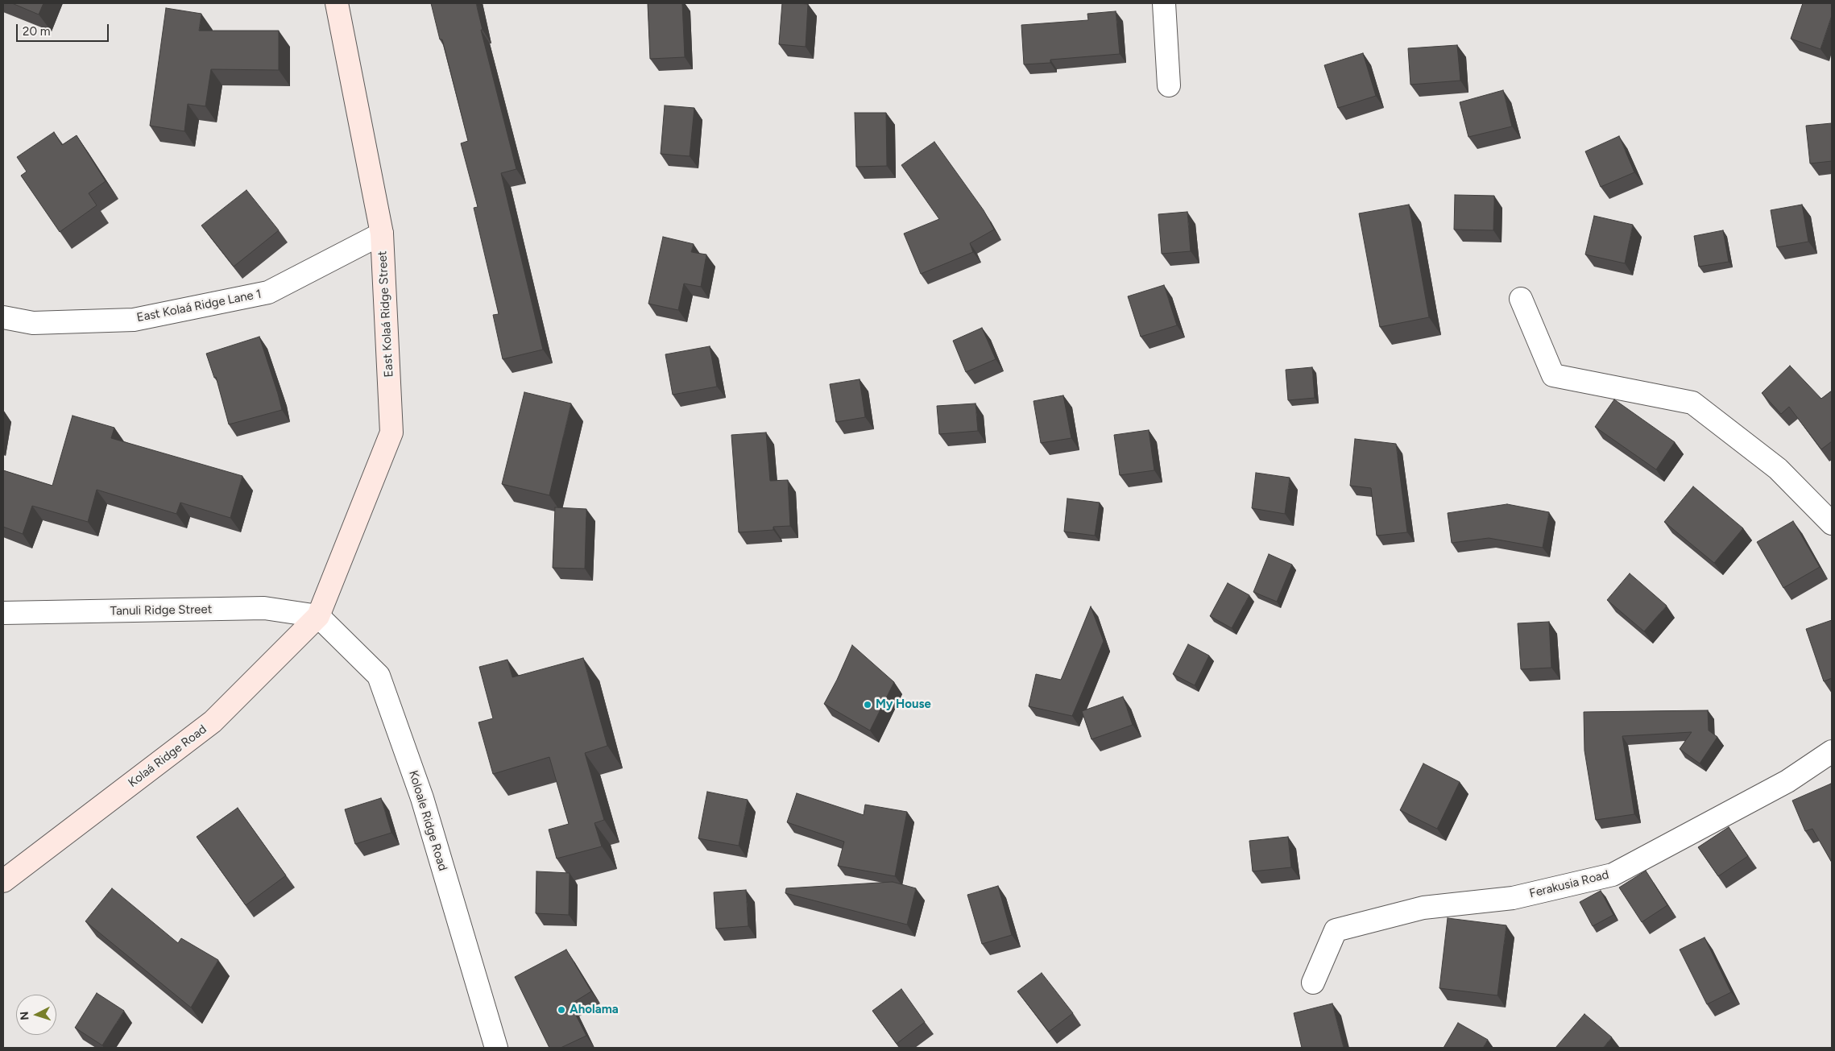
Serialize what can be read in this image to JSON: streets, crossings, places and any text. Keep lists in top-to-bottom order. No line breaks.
{"streets":{"street":["East Kolaá Ridge Lane 1","East Kolaá Ridge Street","Tanuli Ridge Street","Kolaá Ridge Road","Koloale Ridge Road","Ferakusia Road"]},"crossings":[["East Kolaá Ridge Lane 1","East Kolaá Ridge Street"],["East Kolaá Ridge Street","Tanuli Ridge Street"],["East Kolaá Ridge Street","Kolaá Ridge Road"],["East Kolaá Ridge Street","Koloale Ridge Road"],["Tanuli Ridge Street","Kolaá Ridge Road"],["Tanuli Ridge Street","Koloale Ridge Road"],["Kolaá Ridge Road","Koloale Ridge Road"]],"places":["My House","Aholama"],"scale_bar":"20 m","north":"left"}
